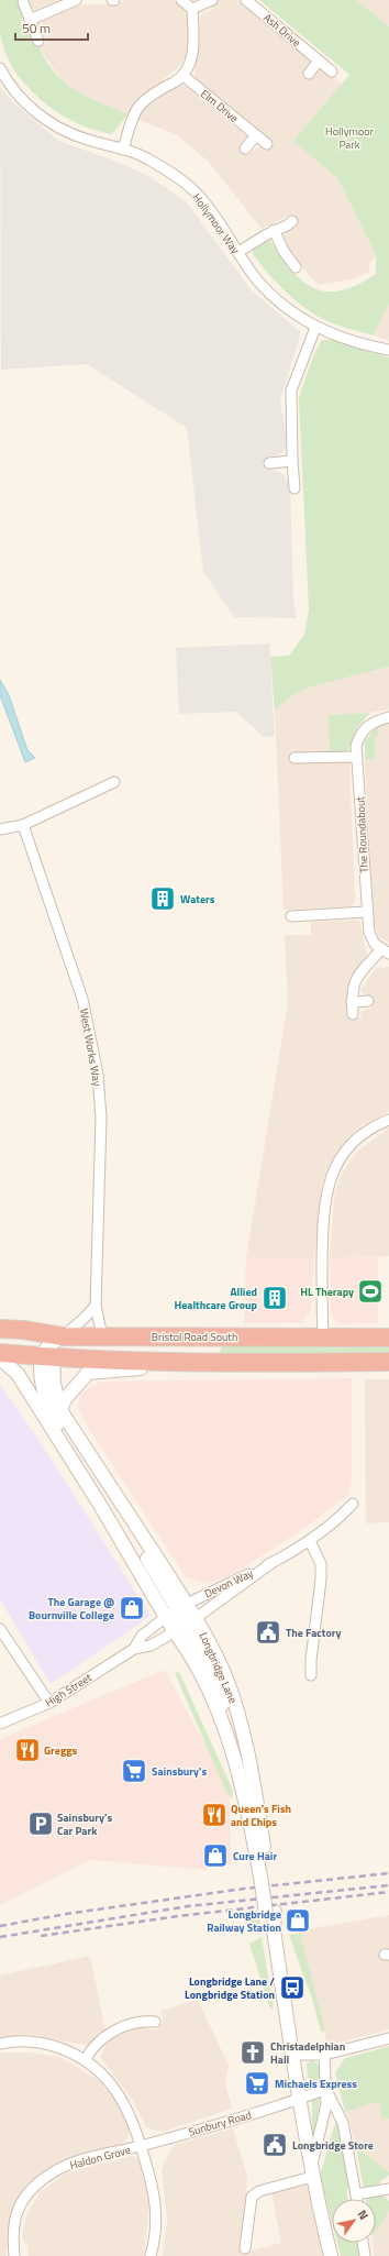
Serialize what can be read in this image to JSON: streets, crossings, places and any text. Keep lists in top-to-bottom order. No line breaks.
{"streets":{"highway":["Bristol Road South"],"street":["Ash Drive","Elm Drive","Hollymoor Way","The Roundabout","West Works Way","Devon Way","Longbridge Lane","High Street","Sunbury Road","Haldon Grove"]},"crossings":[["West Works Way","Bristol Road South"],["Devon Way","Longbridge Lane"],["Devon Way","High Street"],["Longbridge Lane","High Street"],["Longbridge Lane","Sunbury Road"],["Sunbury Road","Haldon Grove"]],"parks":["Hollymoor Park"],"places":{"building":["Waters","Allied Healthcare Group"],"sports":["HL Therapy"],"shop":["The Garage @ Bournville College","Cure Hair","Longbridge Railway Station"],"public building":["The Factory","Longbridge Store"],"restaurant":["Greggs","Queen's Fish and Chips"],"supermarket":["Sainsbury's","Michaels Express"],"parking":["Sainsbury's Car Park"],"bus stop":["Longbridge Lane / Longbridge Station"],"church":["Christadelphian Hall"]},"scale_bar":"50 m","north":"top right"}
